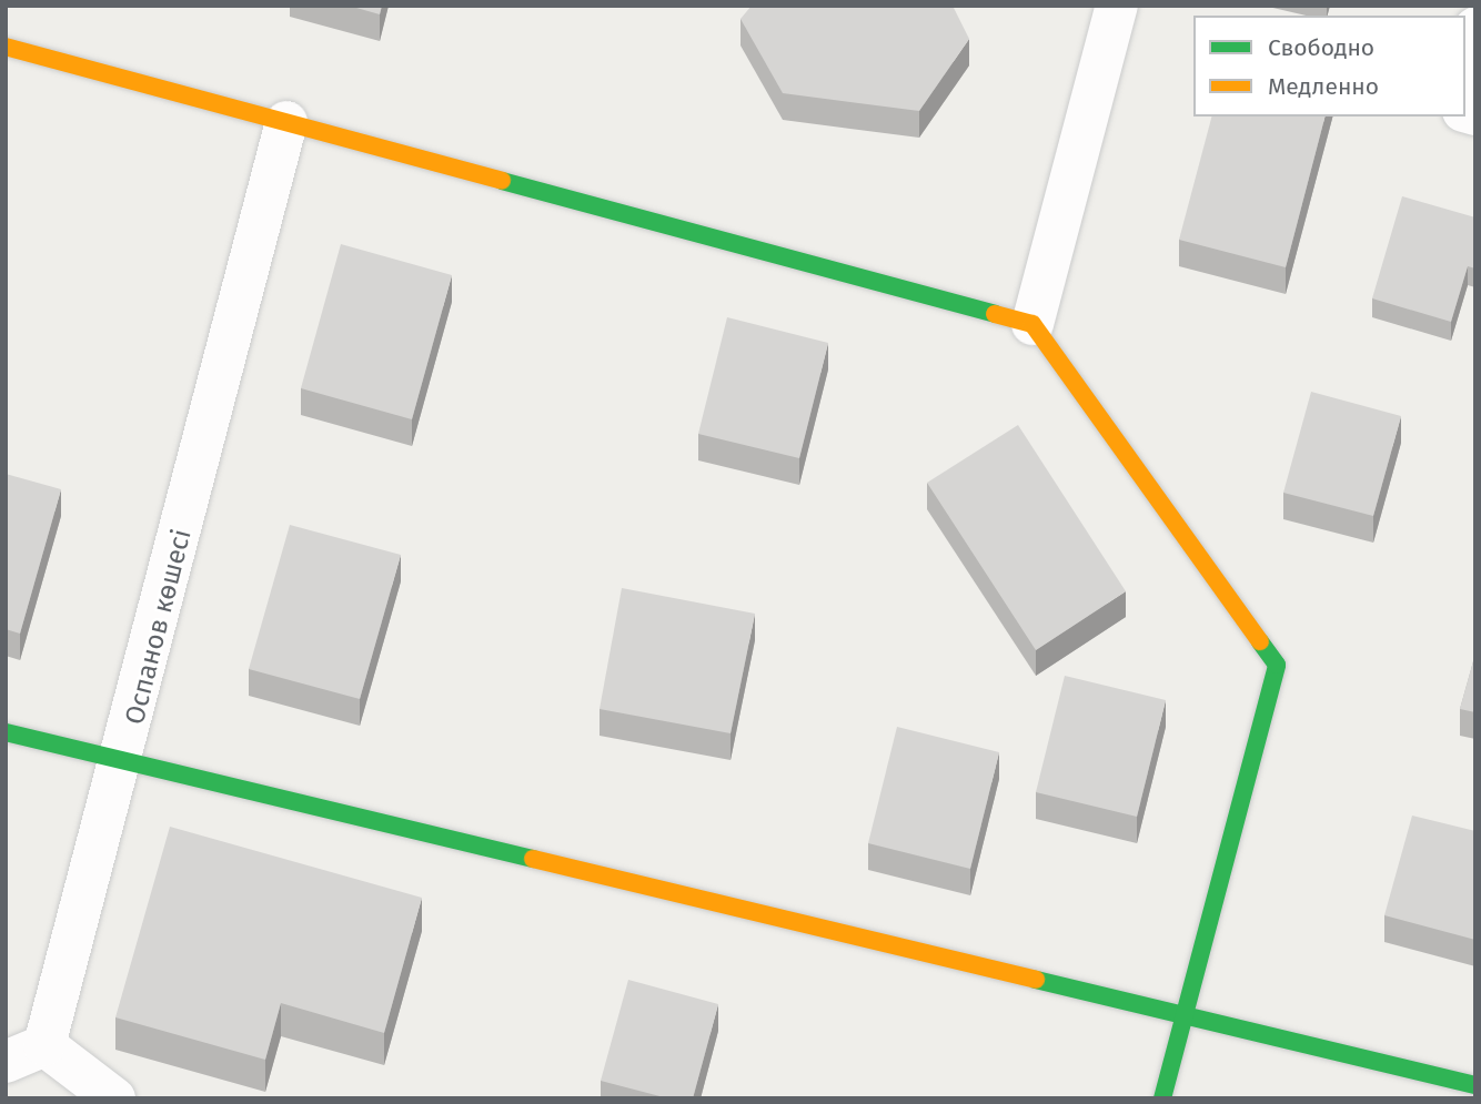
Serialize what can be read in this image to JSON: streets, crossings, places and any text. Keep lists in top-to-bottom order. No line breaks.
{"streets":{"street":["Оспанов көшесі"]},"legend":["Свободно","Медленно"]}
